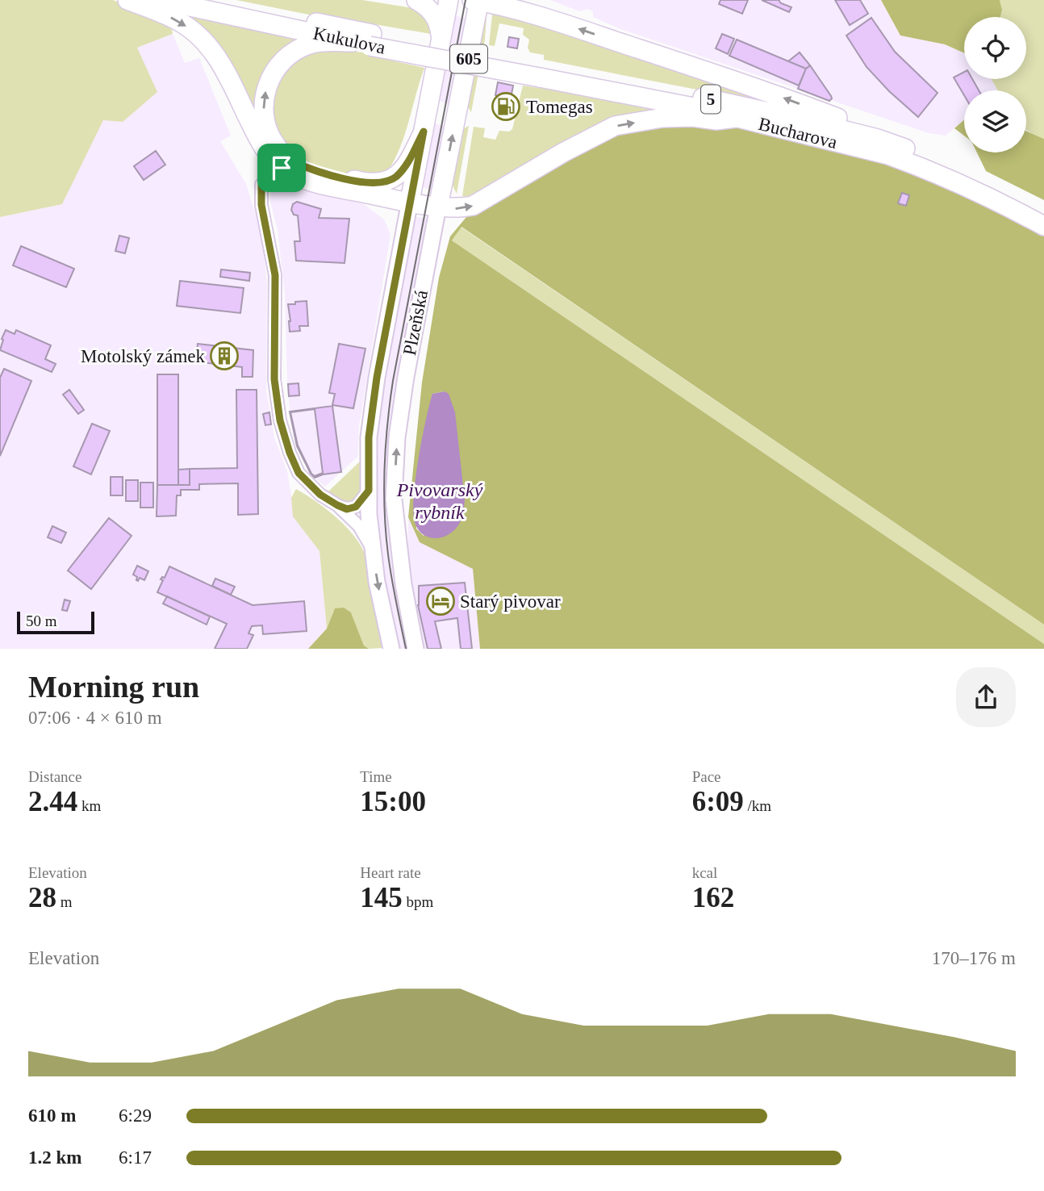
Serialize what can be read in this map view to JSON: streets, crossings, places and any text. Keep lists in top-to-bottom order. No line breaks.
{"streets":{"main road":["Kukulova","605","5","Bucharova","Plzeňská"]},"crossings":[["Kukulova","Bucharova"]],"water":["Pivovarský rybník"],"places":{"fuel station":["Tomegas"],"building":["Motolský zámek"],"hotel":["Starý pivovar"]},"scale_bar":"50 m","page":{"scale":"50 m","heading":["Morning run","07:06 · 4 × 610 m"],"stats":[["Distance","2.44 km"],["Time","15:00"],["Pace","6:09 /km"],["Elevation","28 m"],["Heart rate","145 bpm"],["kcal","162"]],"chart":["Elevation","170–176 m"],"list":[{"name":"610 m","note":"6:29"},{"name":"1.2 km","note":"6:17"}]}}
